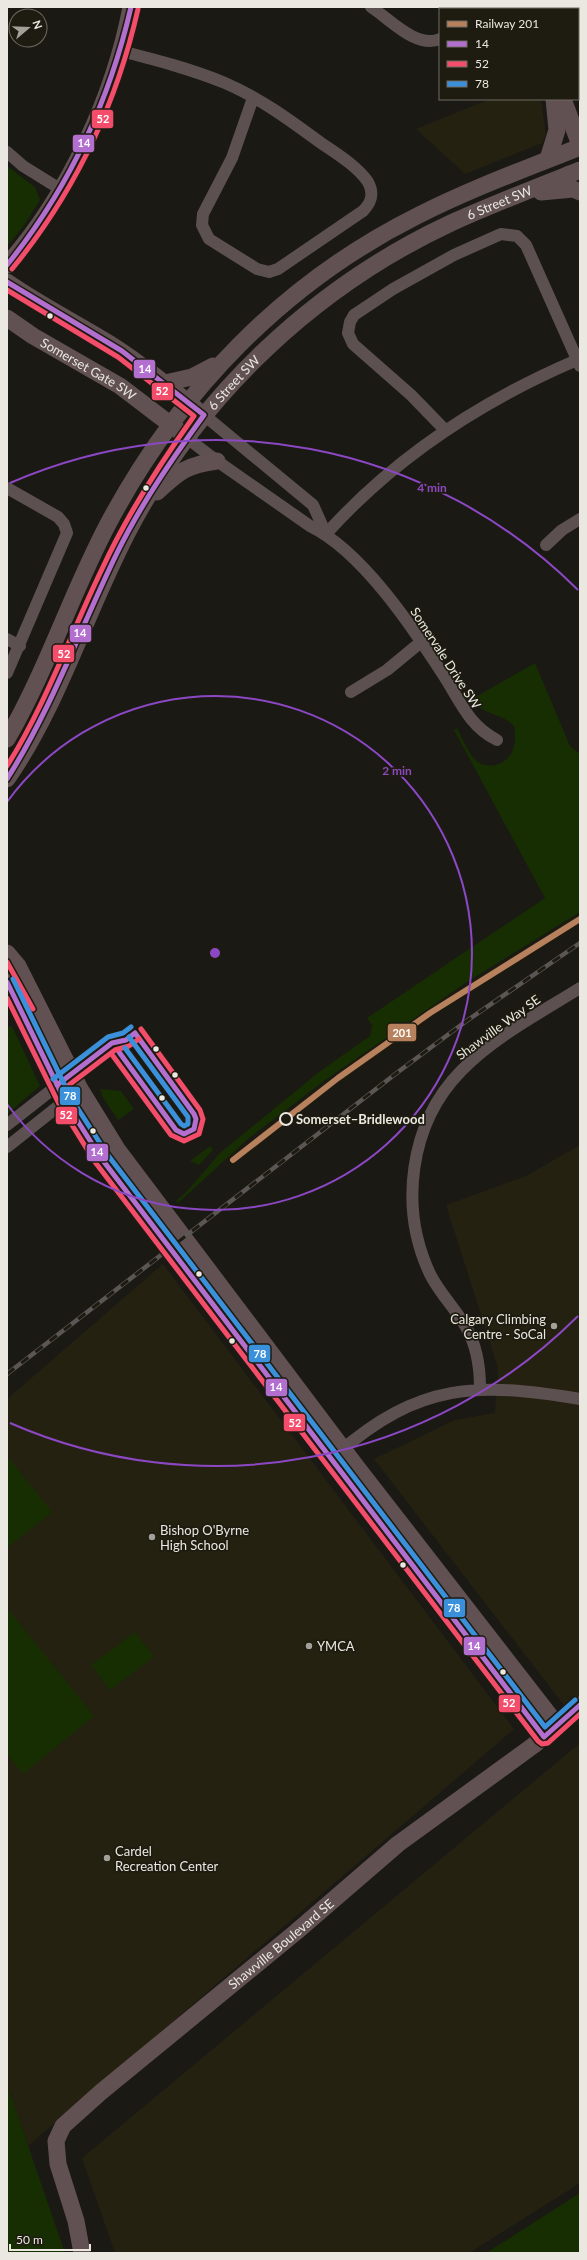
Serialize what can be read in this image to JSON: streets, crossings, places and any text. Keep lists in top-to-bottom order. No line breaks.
{"streets":{"street":["6 Street SW","Somerset Gate SW","Somervale Drive SW","Shawville Way SE","Shawville Boulevard SE"]},"crossings":[["6 Street SW","Somerset Gate SW"],["6 Street SW","Somervale Drive SW"],["Somerset Gate SW","Somervale Drive SW"]],"places":["Somerset–Bridlewood","Calgary Climbing Centre - SoCal","Bishop O'Byrne High School","YMCA","Cardel Recreation Center"],"lines":["transit line 14","transit line 52","rail line 201","transit line 78"],"legend":["Railway 201","14","52","78"],"scale_bar":"50 m","north":"right","rings":["4 min","2 min"]}
